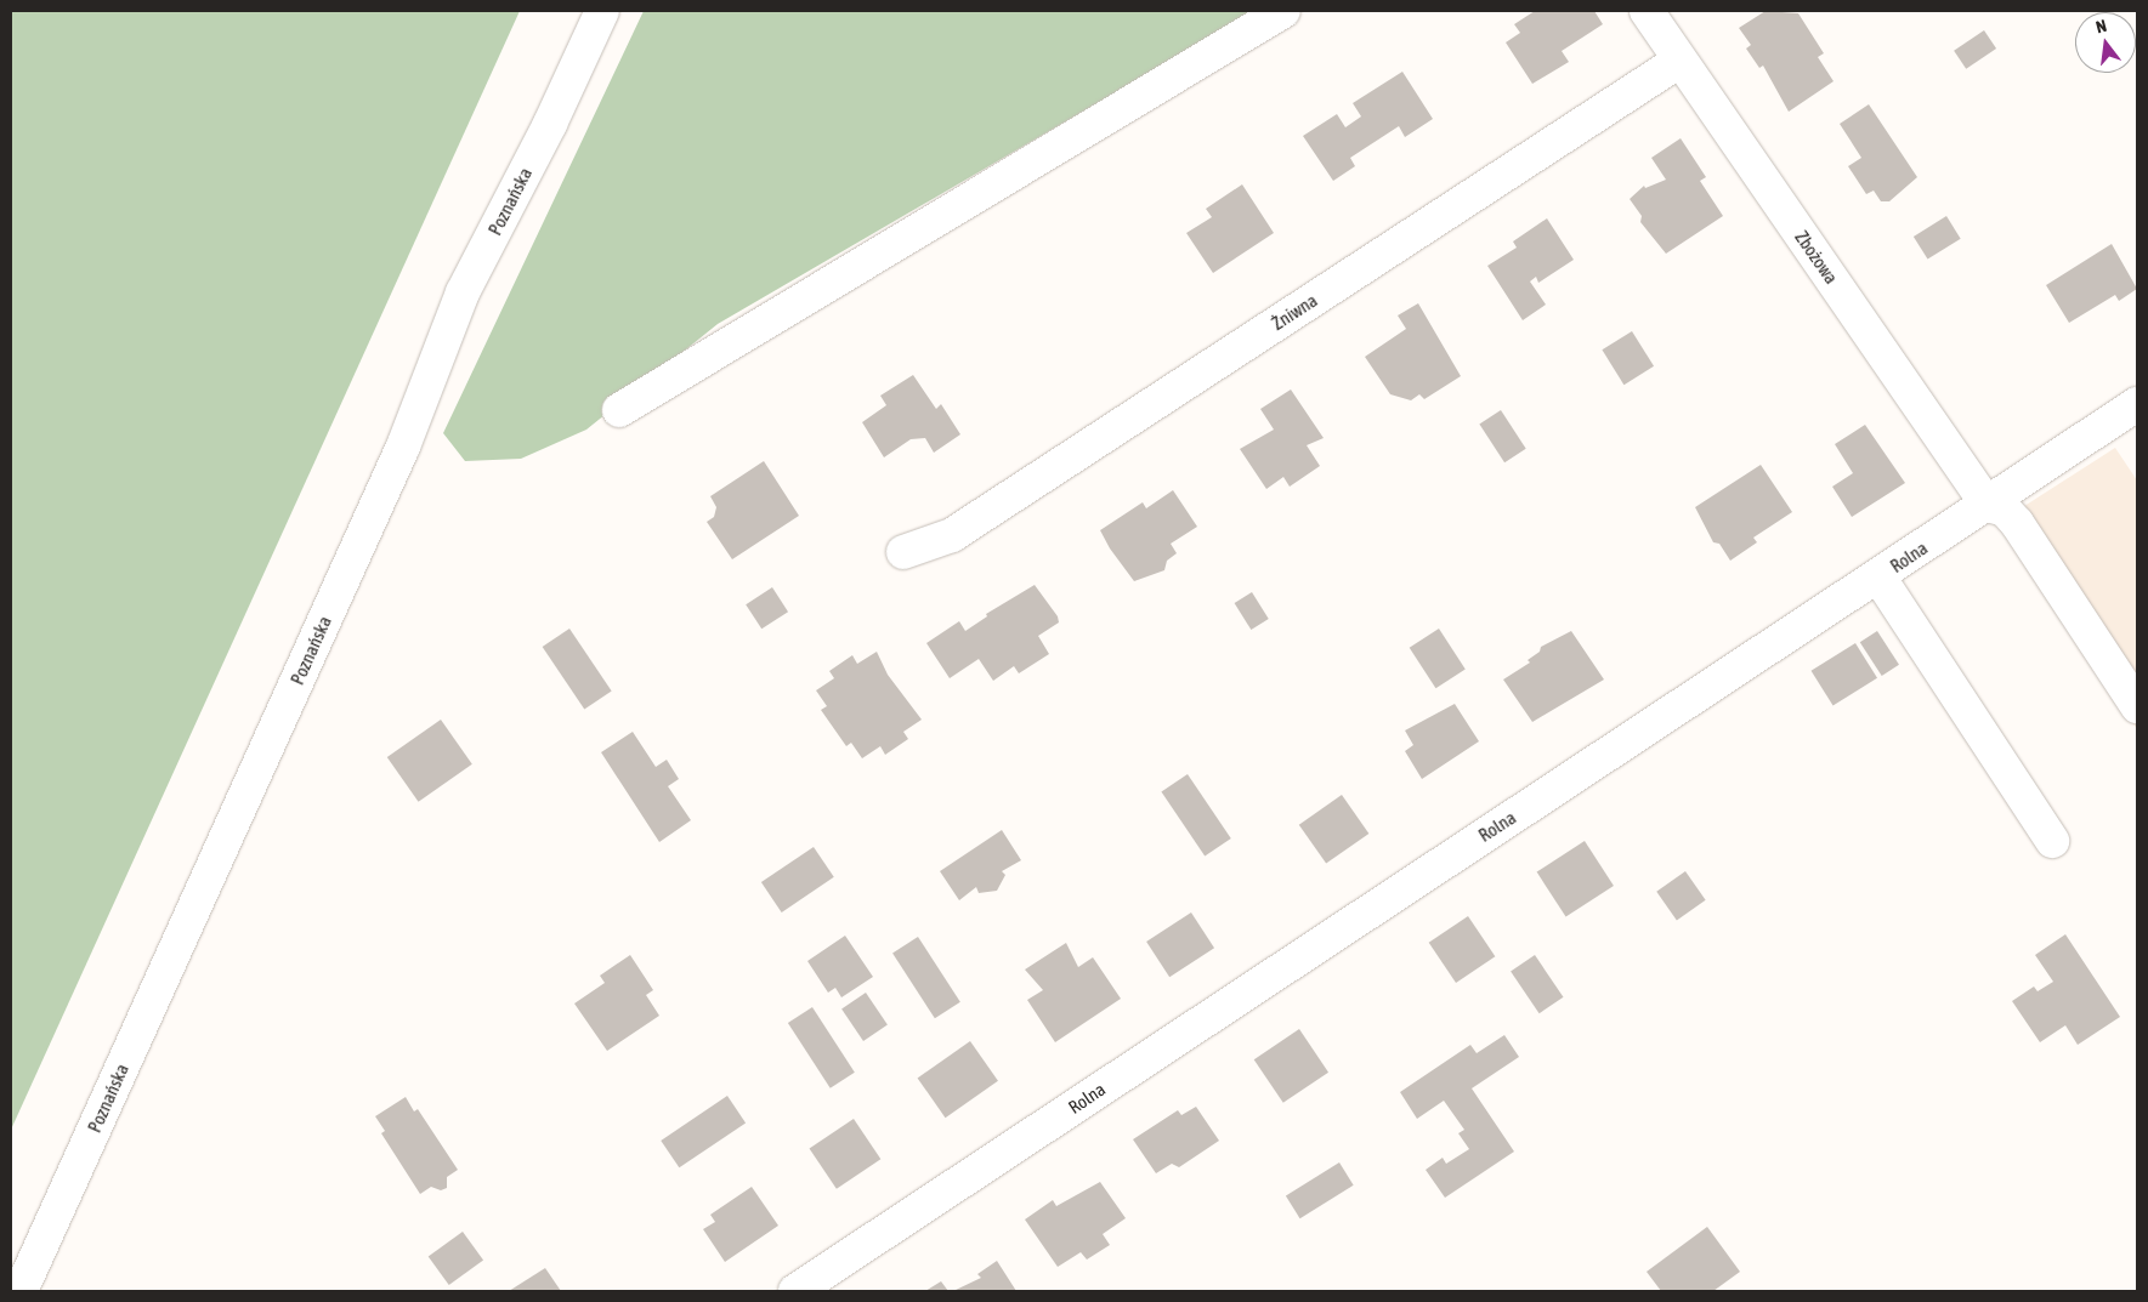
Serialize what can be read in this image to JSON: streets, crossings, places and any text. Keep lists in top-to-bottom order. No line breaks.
{"streets":{"street":["Poznańska","Zbożowa","Żniwna","Rolna"]},"crossings":[["Zbożowa","Żniwna"],["Zbożowa","Rolna"]],"north":"top"}
